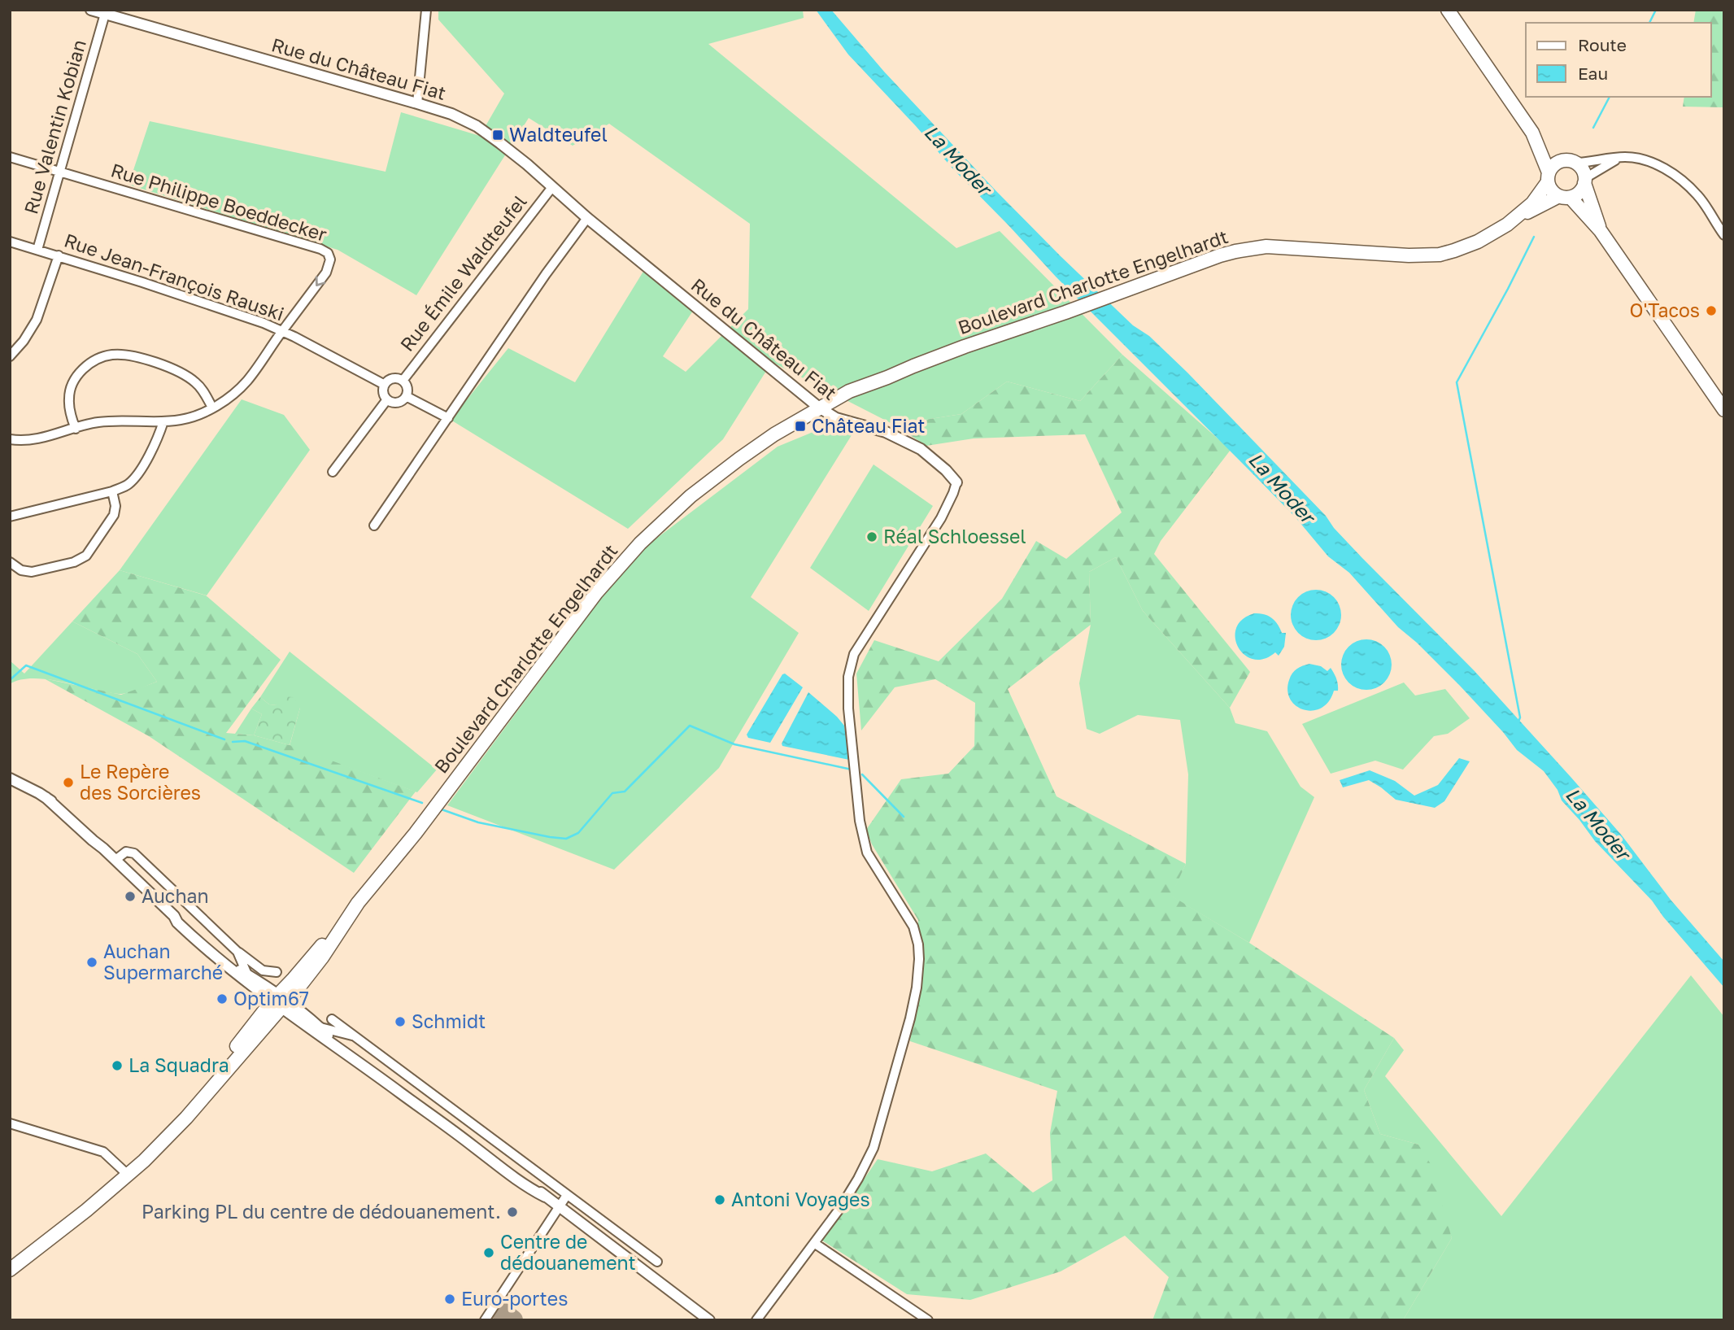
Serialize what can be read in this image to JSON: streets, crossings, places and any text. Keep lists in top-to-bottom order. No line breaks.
{"streets":{"main road":["Boulevard Charlotte Engelhardt"],"street":["Rue du Château Fiat","Rue Valentin Kobian","Rue Philippe Boeddecker","Rue Émile Waldteufel","Rue Jean-François Rauski"]},"crossings":[["Rue du Château Fiat","Rue Valentin Kobian"],["Rue du Château Fiat","Rue Émile Waldteufel"],["Rue du Château Fiat","Boulevard Charlotte Engelhardt"],["Rue Valentin Kobian","Rue Philippe Boeddecker"],["Rue Valentin Kobian","Rue Jean-François Rauski"],["Rue Philippe Boeddecker","Rue Jean-François Rauski"],["Rue Émile Waldteufel","Rue Jean-François Rauski"]],"water":["La Moder"],"places":{"transit":["Waldteufel","Château Fiat"],"other":["O'Tacos","Réal Schloessel","Le Repère des Sorcières","Auchan","Auchan Supermarché","Optim67","Schmidt","La Squadra","Antoni Voyages","Parking PL du centre de dédouanement.","Centre de dédouanement","Euro-portes"]},"legend":["Route","Eau"]}
